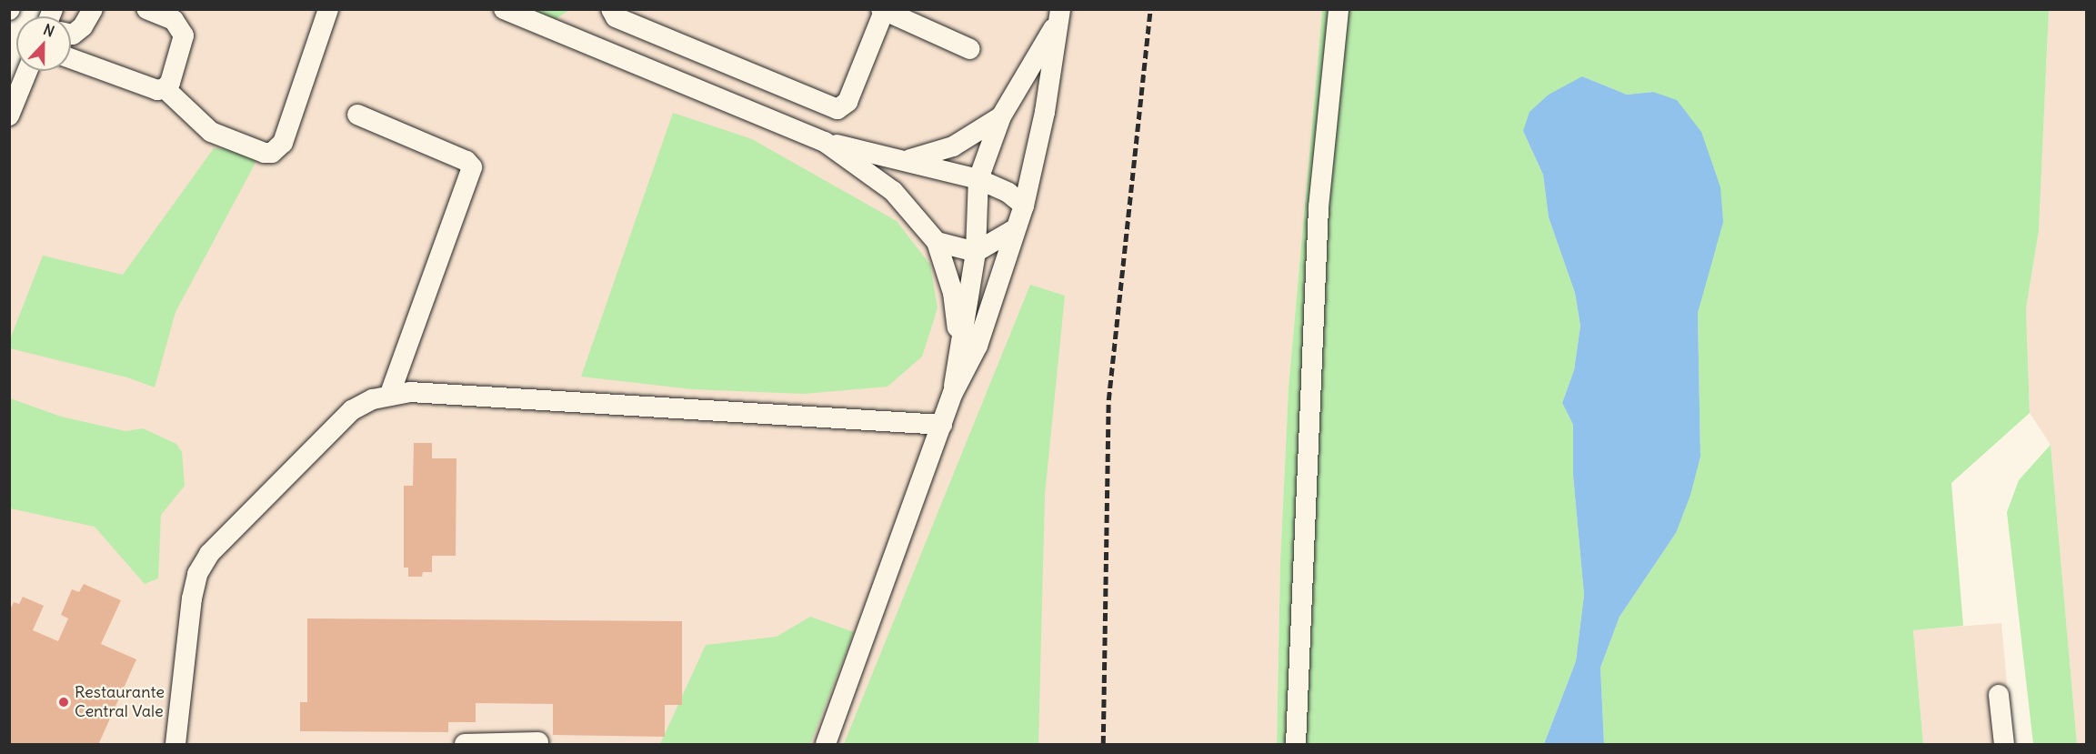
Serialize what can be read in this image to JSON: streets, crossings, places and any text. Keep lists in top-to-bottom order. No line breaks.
{"places":["Restaurante Central Vale"],"north":"top"}
